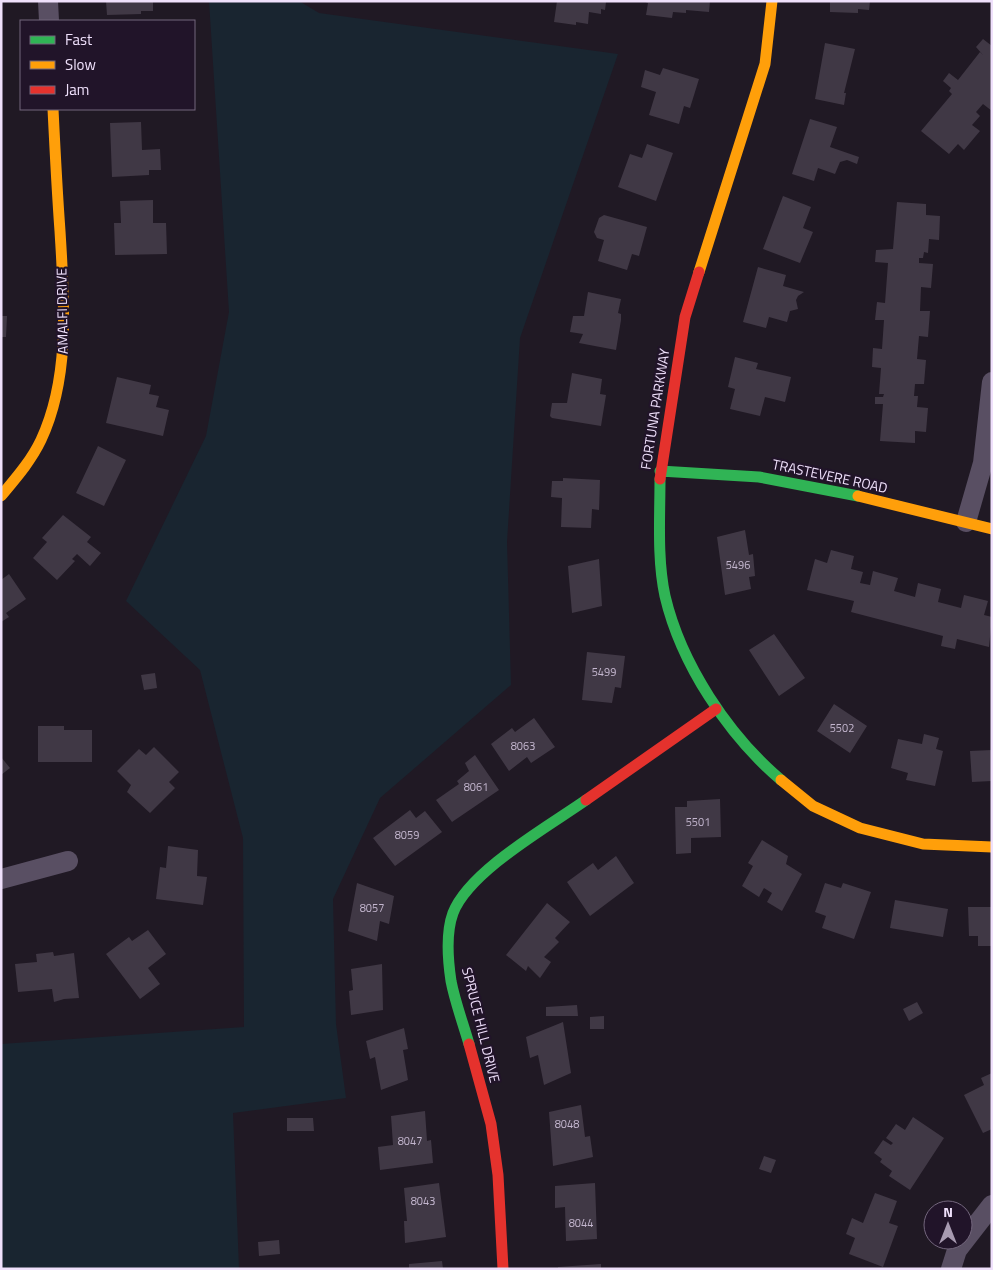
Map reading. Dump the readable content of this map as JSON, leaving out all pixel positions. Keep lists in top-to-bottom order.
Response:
{
  "streets": {
    "street": [
      "AMALFI DRIVE",
      "FORTUNA PARKWAY",
      "TRASTEVERE ROAD",
      "SPRUCE HILL DRIVE"
    ]
  },
  "crossings": [
    ["FORTUNA PARKWAY", "TRASTEVERE ROAD"],
    ["FORTUNA PARKWAY", "SPRUCE HILL DRIVE"]
  ],
  "house_numbers": [
    "5496",
    "5499",
    "5502",
    "8063",
    "8061",
    "5501",
    "8059",
    "8057",
    "8048",
    "8047",
    "8043",
    "8044"
  ],
  "legend": ["Fast", "Slow", "Jam"],
  "north": "top"
}
